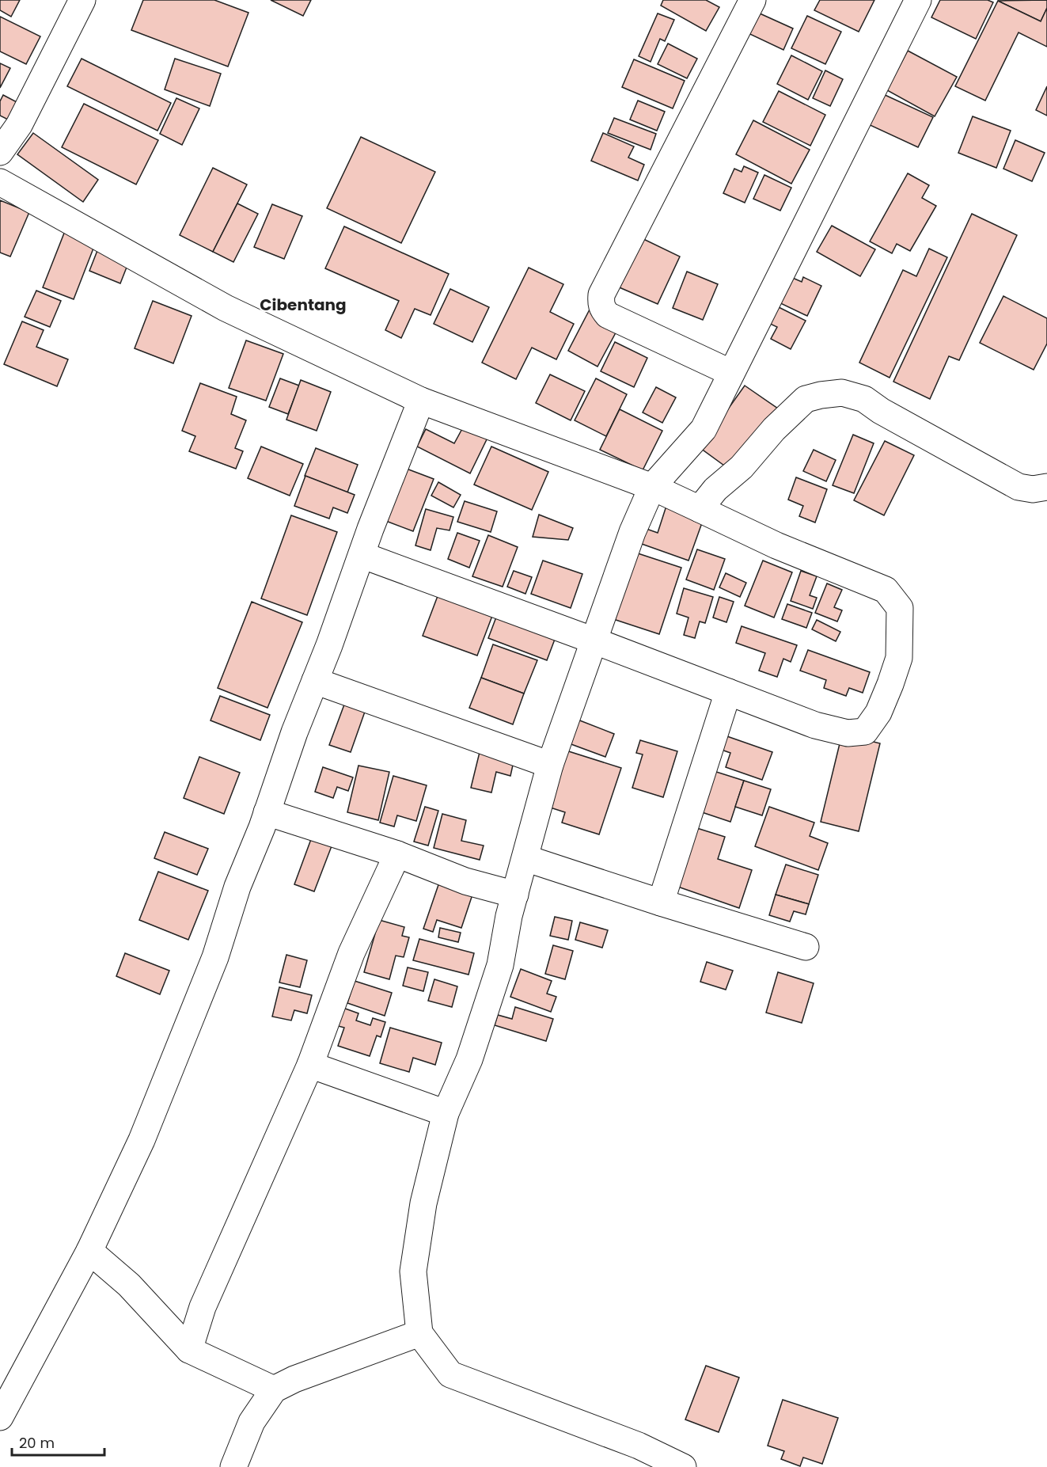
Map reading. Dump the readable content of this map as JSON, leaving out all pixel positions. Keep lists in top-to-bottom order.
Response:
{
  "districts": ["Cibentang"],
  "scale_bar": "20 m"
}
